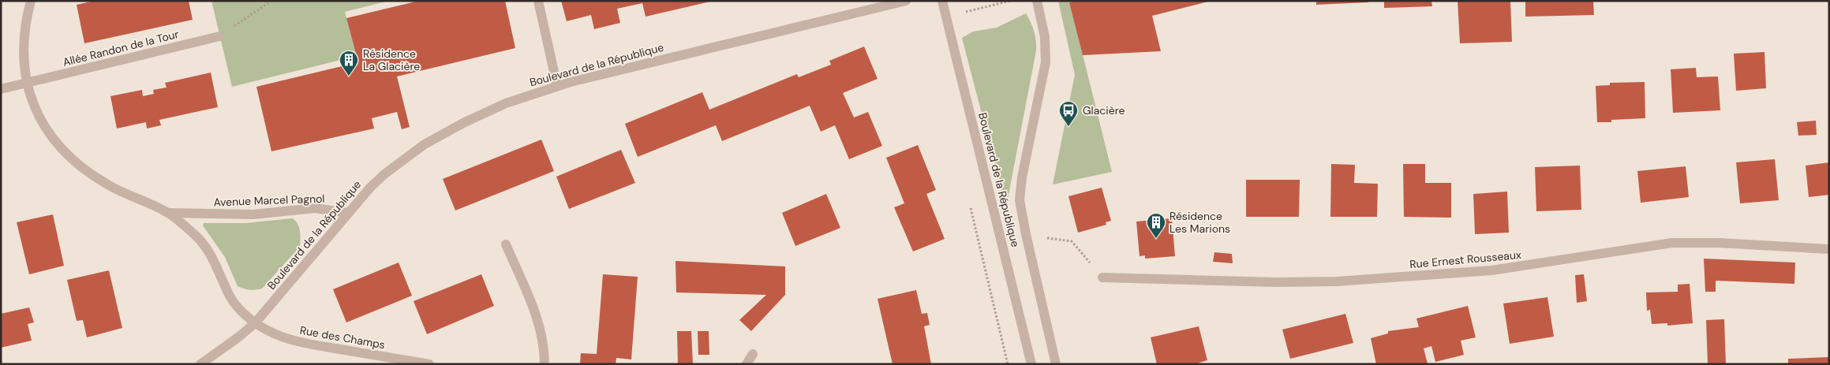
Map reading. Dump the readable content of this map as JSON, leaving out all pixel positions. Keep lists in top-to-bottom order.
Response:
{
  "streets": {
    "street": [
      "Allée Randon de la Tour",
      "Boulevard de la République",
      "Avenue Marcel Pagnol",
      "Rue Ernest Rousseaux",
      "Rue des Champs"
    ]
  },
  "crossings": [
    ["Allée Randon de la Tour", "Avenue Marcel Pagnol"],
    ["Boulevard de la République", "Avenue Marcel Pagnol"],
    ["Boulevard de la République", "Rue des Champs"],
    ["Avenue Marcel Pagnol", "Rue des Champs"]
  ],
  "places": {
    "building": ["Résidence La Glacière", "Résidence Les Marions"],
    "bus stop": ["Glacière"]
  }
}
